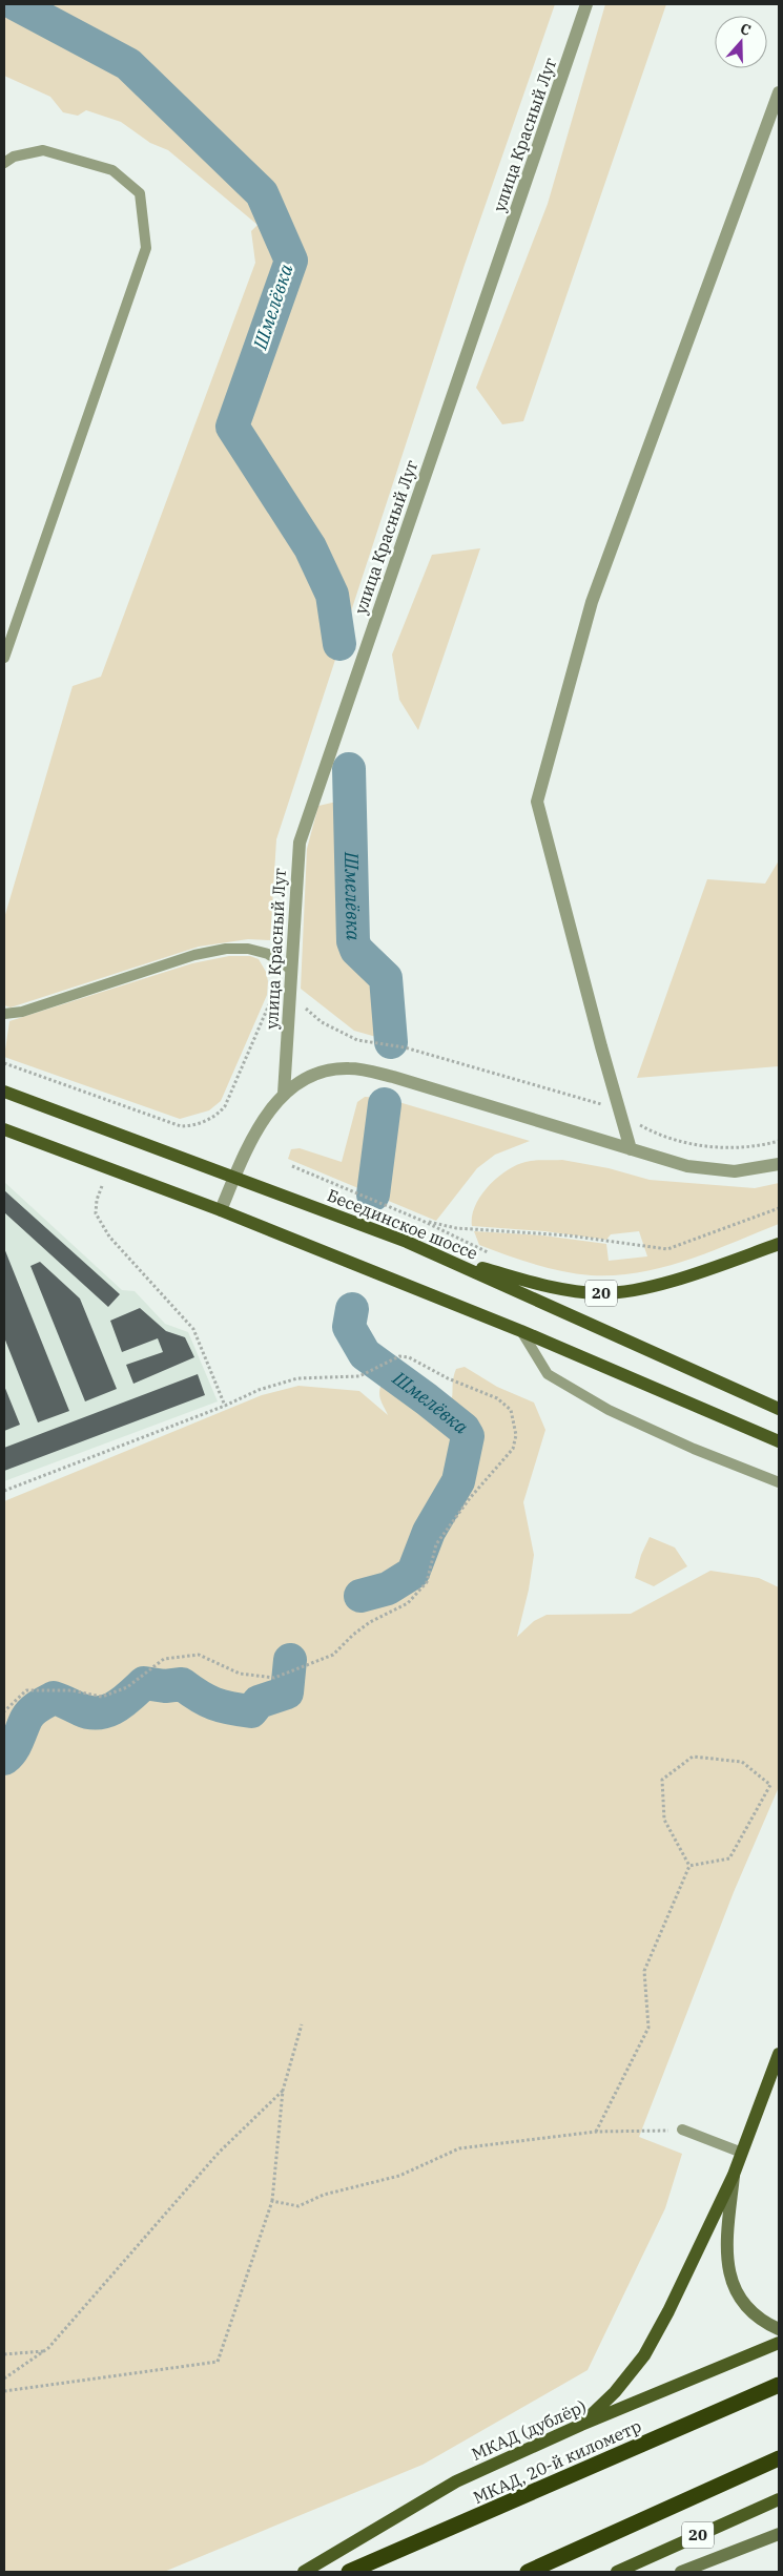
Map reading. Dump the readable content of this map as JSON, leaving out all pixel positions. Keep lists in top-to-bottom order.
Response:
{
  "streets": {
    "highway": ["МКАД, 20-й километр"],
    "main road": ["Бесединское шоссе", "20", "МКАД (дублёр)"],
    "street": ["улица Красный Луг"]
  },
  "crossings": [
    ["Бесединское шоссе", "20"]
  ],
  "water": ["Шмелёвка"],
  "north": "top"
}
